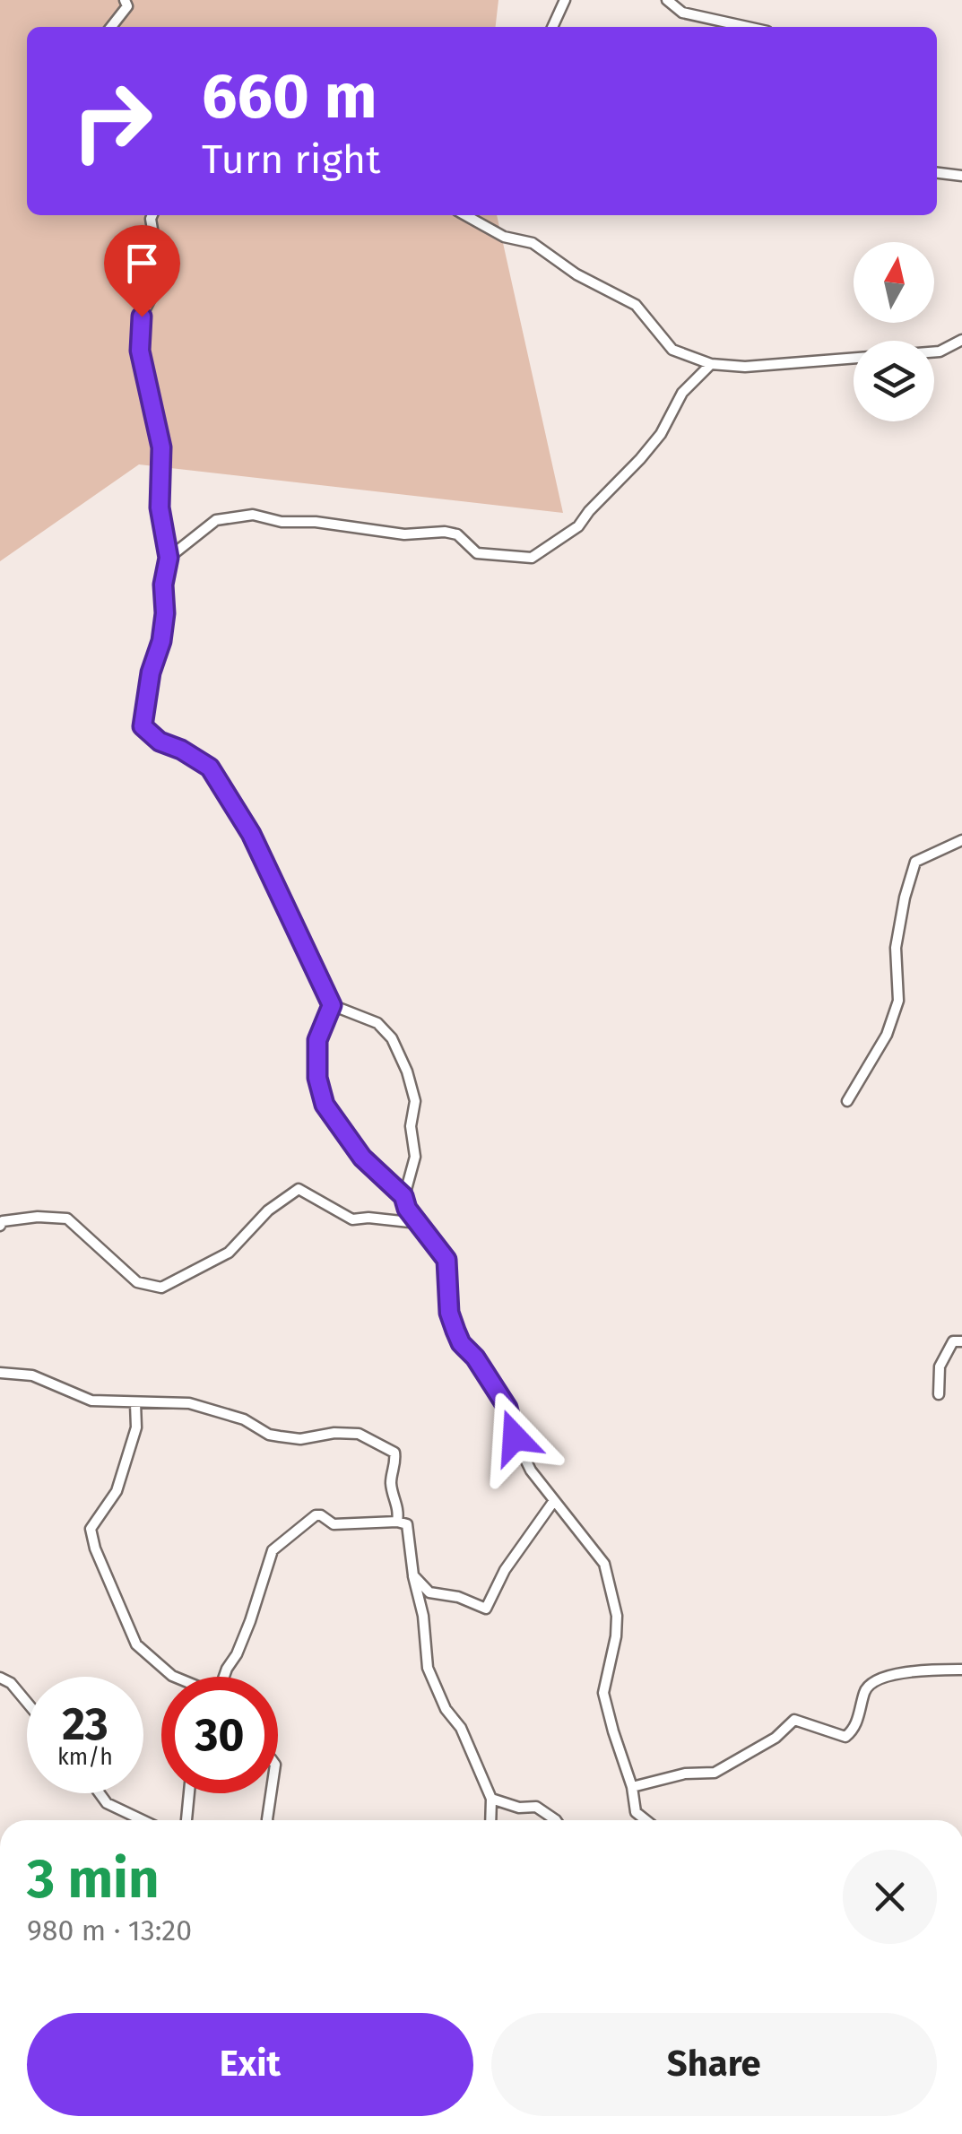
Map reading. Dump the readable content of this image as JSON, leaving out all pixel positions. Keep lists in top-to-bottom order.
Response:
{
  "north": "top",
  "page": {
    "turn": ["660 m", "Turn right"],
    "speed": "23 km/h",
    "limit": "30",
    "heading": ["3 min", "980 m · 13:20"],
    "buttons": ["Exit", "Share"]
  }
}
